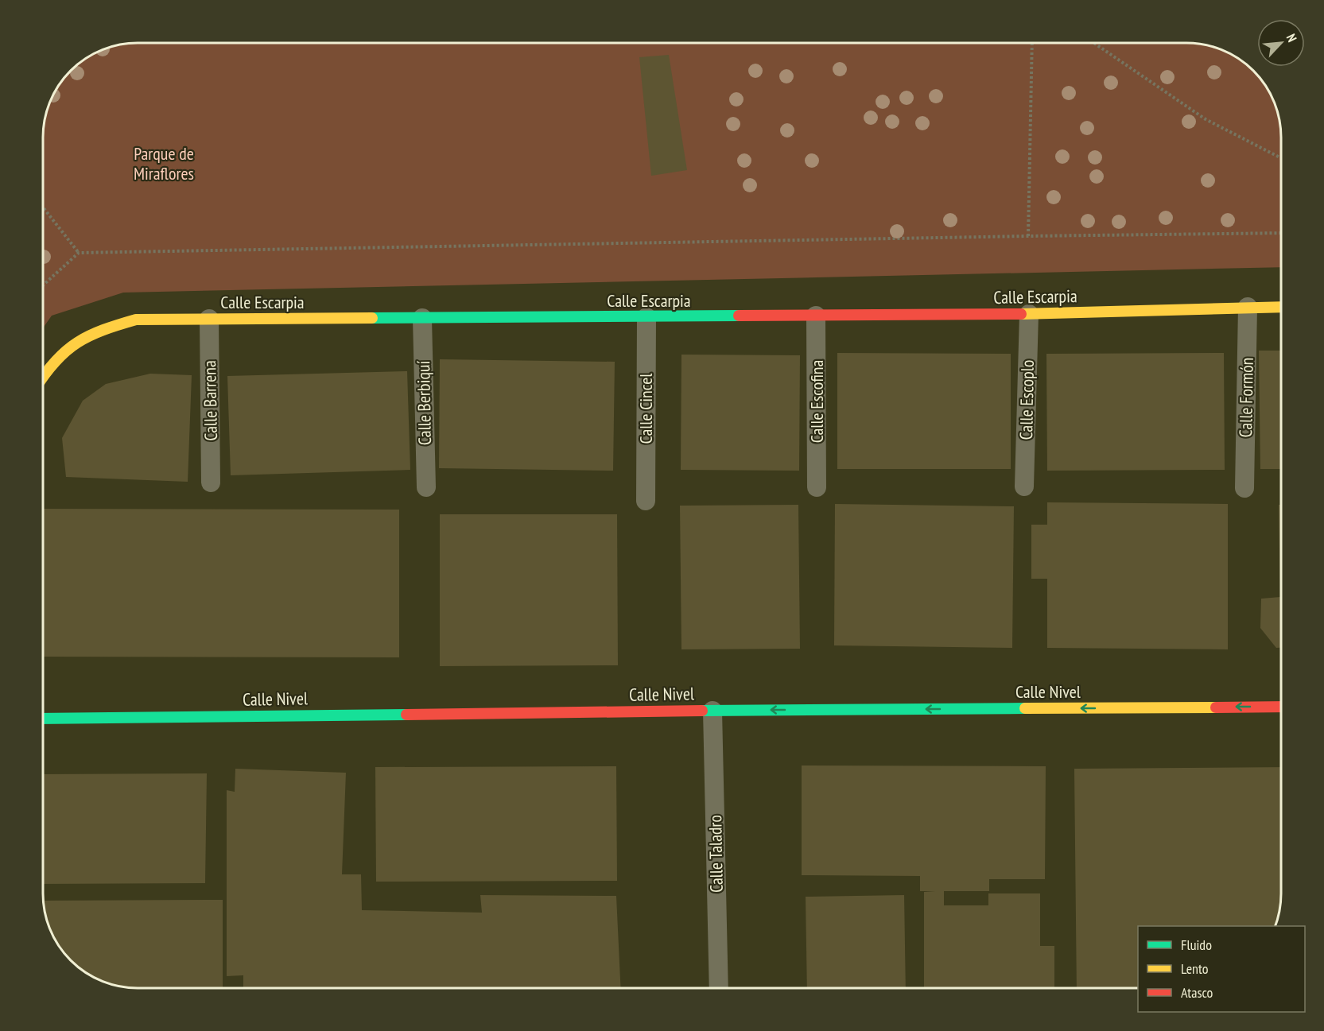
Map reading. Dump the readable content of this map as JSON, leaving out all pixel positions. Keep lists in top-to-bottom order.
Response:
{
  "streets": {
    "street": [
      "Calle Escarpia",
      "Calle Formón",
      "Calle Escoplo",
      "Calle Barrena",
      "Calle Escofina",
      "Calle Berbiquí",
      "Calle Cincel",
      "Calle Nivel",
      "Calle Taladro"
    ]
  },
  "crossings": [
    ["Calle Escarpia", "Calle Formón"],
    ["Calle Escarpia", "Calle Escoplo"],
    ["Calle Escarpia", "Calle Barrena"],
    ["Calle Escarpia", "Calle Escofina"],
    ["Calle Escarpia", "Calle Berbiquí"],
    ["Calle Escarpia", "Calle Cincel"],
    ["Calle Nivel", "Calle Taladro"]
  ],
  "one_way": ["Calle Nivel"],
  "parks": ["Parque de Miraflores"],
  "legend": ["Fluido", "Lento", "Atasco"],
  "north": "top right"
}
